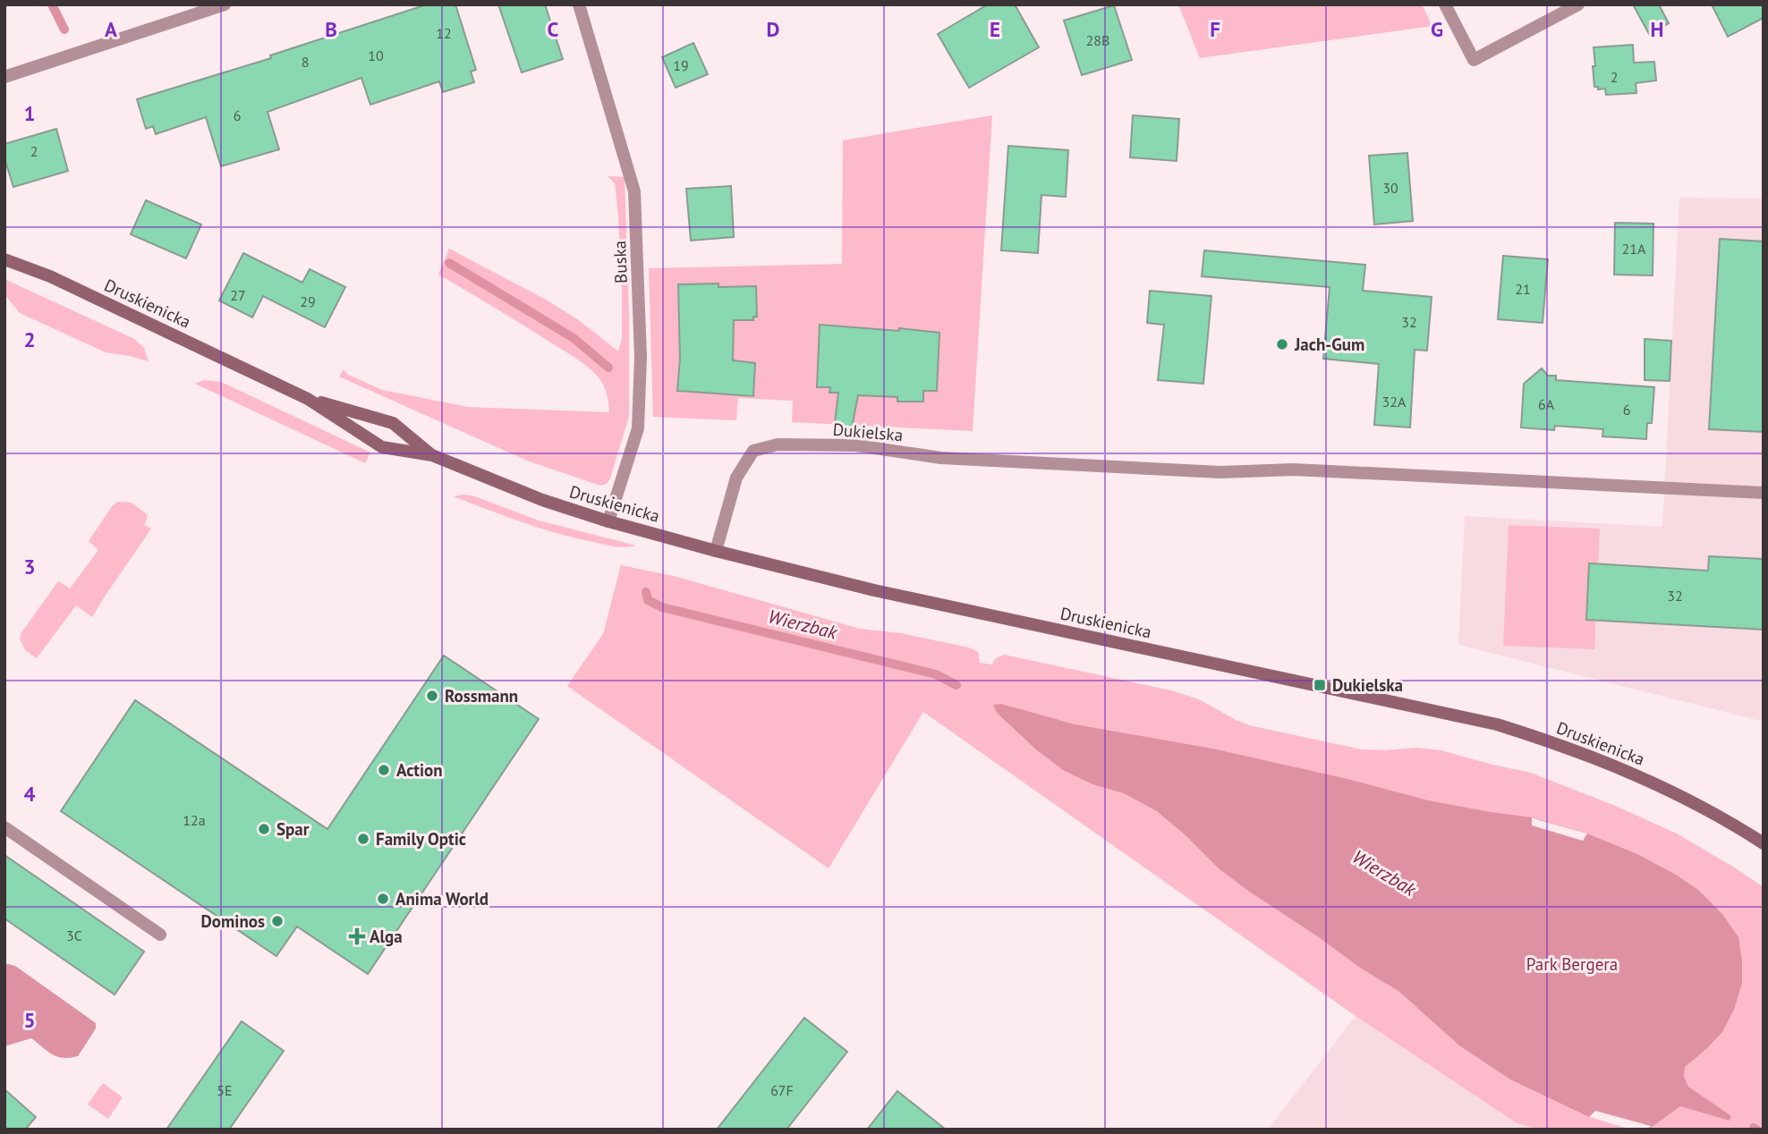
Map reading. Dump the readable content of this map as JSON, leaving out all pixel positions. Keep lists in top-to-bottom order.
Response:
{
  "streets": {
    "street": ["Buska", "Druskienicka", "Dukielska"]
  },
  "crossings": [
    ["Buska", "Druskienicka"],
    ["Druskienicka", "Dukielska"]
  ],
  "water": ["Wierzbak"],
  "parks": ["Park Bergera"],
  "places": {
    "other": [
      "Jach-Gum",
      "Rossmann",
      "Action",
      "Spar",
      "Family Optic",
      "Anima World",
      "Dominos"
    ],
    "transit": ["Dukielska"],
    "health": ["Alga"]
  },
  "house_numbers": [
    "12",
    "28B",
    "10",
    "8",
    "19",
    "2",
    "6",
    "2",
    "30",
    "21A",
    "21",
    "27",
    "29",
    "32",
    "32A",
    "6A",
    "6",
    "32",
    "12a",
    "3C",
    "5E",
    "67F"
  ],
  "grid": {
    "columns": [
      "A",
      "B",
      "C",
      "D",
      "E",
      "F",
      "G",
      "H"
    ],
    "rows": [
      "1",
      "2",
      "3",
      "4",
      "5"
    ]
  }
}
